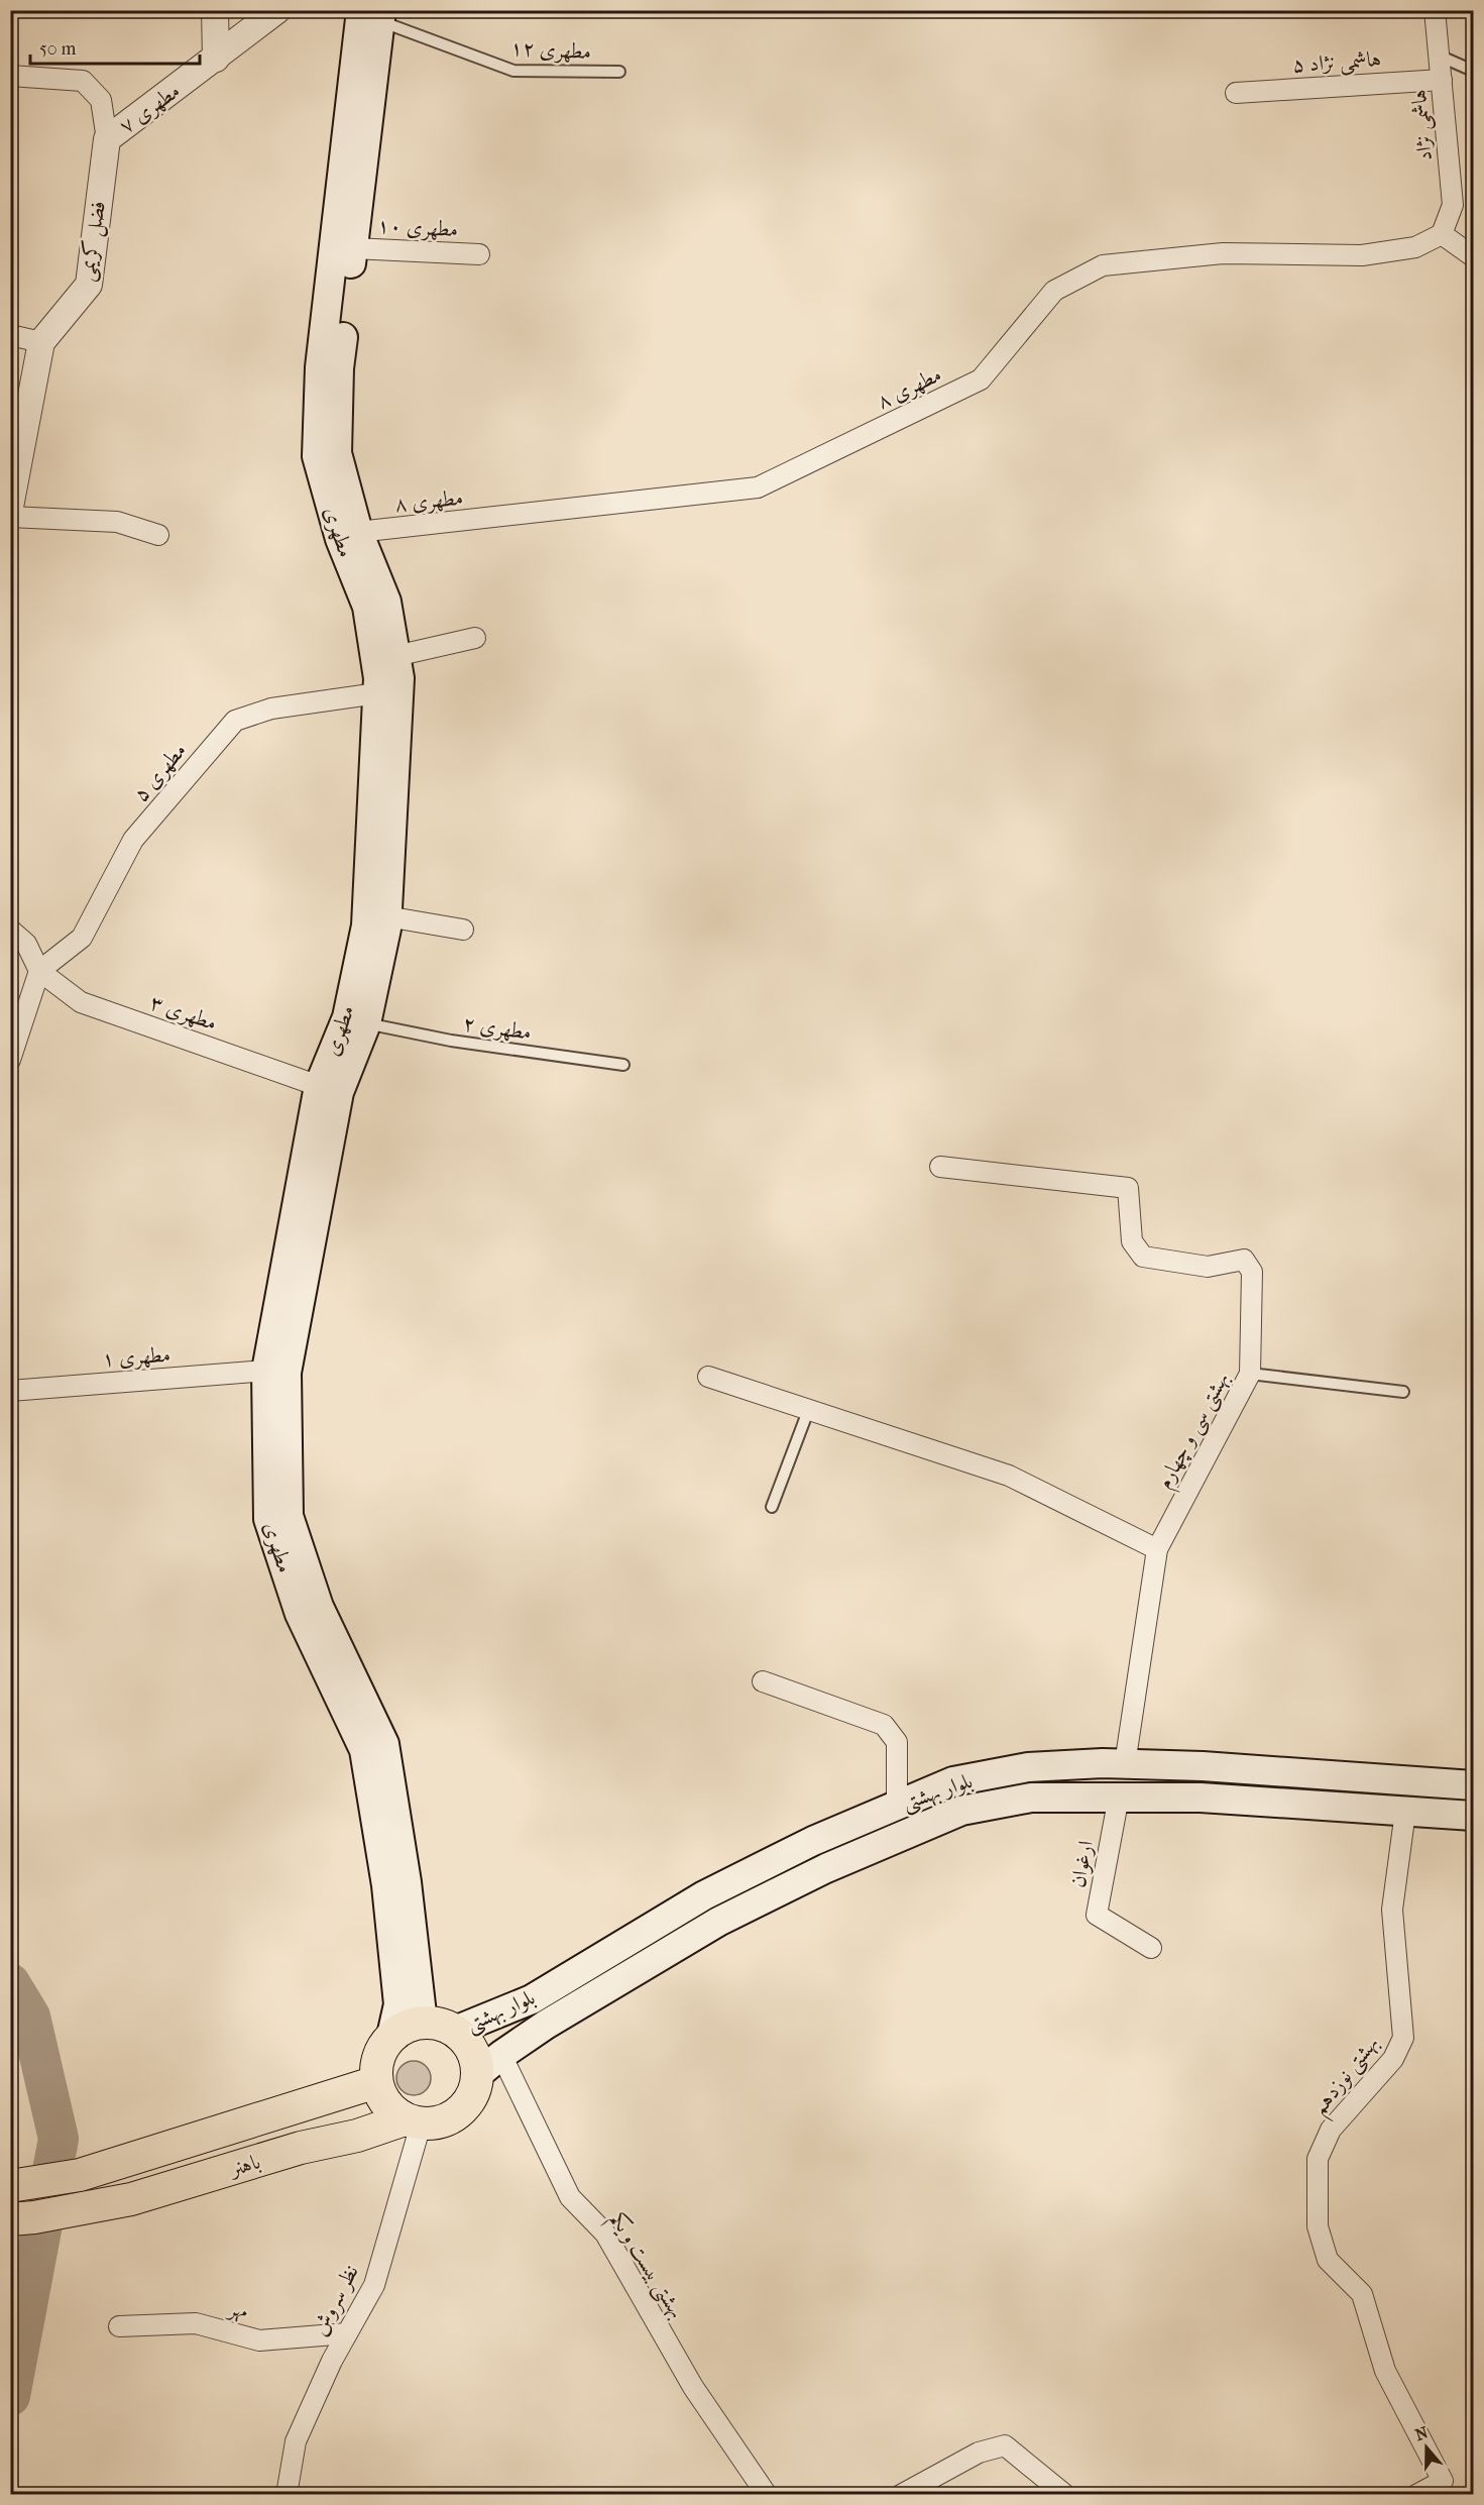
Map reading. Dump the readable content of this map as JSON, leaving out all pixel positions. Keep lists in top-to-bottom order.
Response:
{
  "streets": {
    "main road": ["مطهری", "بلوار بهشتی", "باهنر"],
    "street": [
      "هاشمی نژاد ۵",
      "مطهری ۷",
      "هاشمی نژاد",
      "مطهری ۱۰",
      "فضل کریمی",
      "مطهری ۸",
      "مطهری ۵",
      "مطهری ۳",
      "مطهری ۱",
      "بهشتی سی و چهارم",
      "ارغوان",
      "بهشتی نوزدهم",
      "بهشتی بیست و یکم",
      "نظر سروش",
      "مهر"
    ],
    "lane": ["مطهری ۱۲", "مطهری ۲"]
  },
  "crossings": [
    ["مطهری ۱۲", "مطهری"],
    ["هاشمی نژاد ۵", "هاشمی نژاد"],
    ["مطهری ۷", "فضل کریمی"],
    ["هاشمی نژاد", "مطهری ۸"],
    ["مطهری ۱۰", "مطهری"],
    ["مطهری ۸", "مطهری"],
    ["مطهری", "مطهری ۵"],
    ["مطهری", "مطهری ۳"],
    ["مطهری", "مطهری ۲"],
    ["مطهری", "مطهری ۱"],
    ["مطهری", "بلوار بهشتی"],
    ["مطهری", "باهنر"],
    ["مطهری", "بهشتی بیست و یکم"],
    ["مطهری", "نظر سروش"],
    ["مطهری ۵", "مطهری ۳"],
    ["بهشتی سی و چهارم", "بلوار بهشتی"],
    ["بلوار بهشتی", "ارغوان"],
    ["بلوار بهشتی", "بهشتی نوزدهم"],
    ["بلوار بهشتی", "باهنر"],
    ["بلوار بهشتی", "بهشتی بیست و یکم"],
    ["بلوار بهشتی", "نظر سروش"],
    ["باهنر", "بهشتی بیست و یکم"],
    ["باهنر", "نظر سروش"],
    ["بهشتی بیست و یکم", "نظر سروش"],
    ["نظر سروش", "مهر"]
  ],
  "scale_bar": "50 m",
  "north": "top"
}
